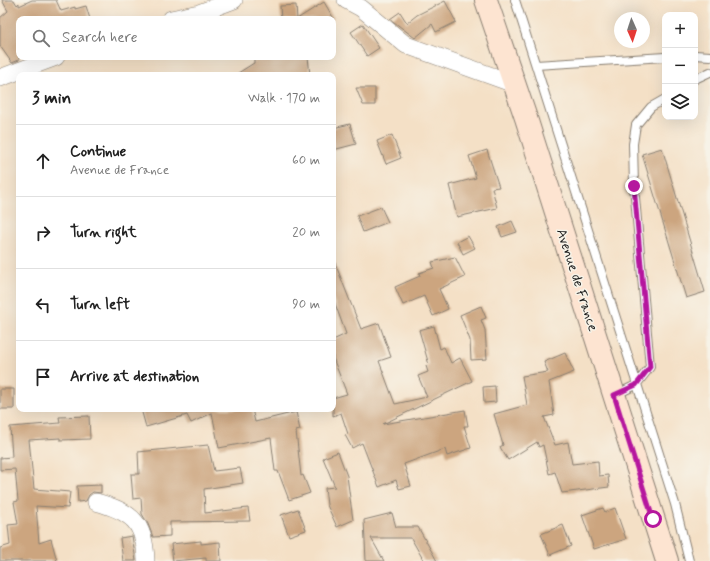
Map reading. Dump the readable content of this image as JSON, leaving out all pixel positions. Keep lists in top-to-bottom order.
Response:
{
  "streets": {
    "main road": ["Avenue de France"]
  },
  "north": "bottom",
  "page": {
    "map_buttons": ["+", "−"],
    "search": "Search here",
    "heading": ["3 min", "Walk · 170 m"],
    "list": [
      ["Continue", "Avenue de France", "60 m"],
      ["Turn right", "20 m"],
      ["Turn left", "90 m"],
      "Arrive at destination"
    ]
  }
}
